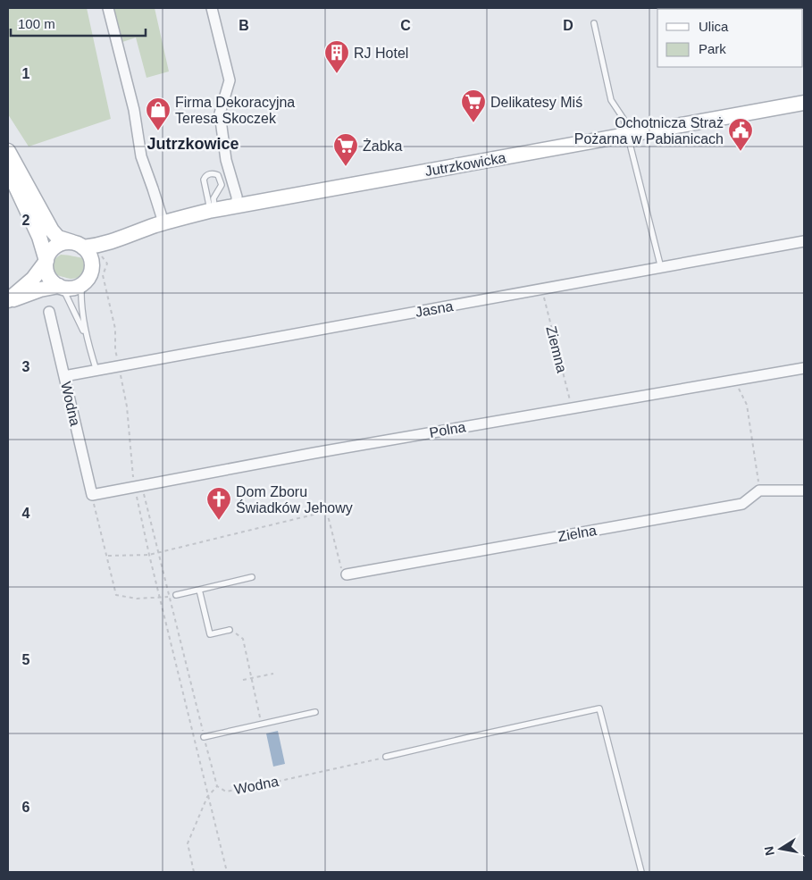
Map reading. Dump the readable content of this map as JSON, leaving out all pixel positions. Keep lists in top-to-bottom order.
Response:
{
  "streets": {
    "main road": ["Jutrzkowicka"],
    "street": [
      "Jasna",
      "Wodna",
      "Polna",
      "Zielna"
    ],
    "path": ["Ziemna"]
  },
  "crossings": [
    ["Jasna", "Ziemna"],
    ["Jasna", "Wodna"],
    ["Ziemna", "Polna"],
    ["Wodna", "Polna"]
  ],
  "districts": ["Jutrzkowice"],
  "places": {
    "building": ["RJ Hotel"],
    "supermarket": ["Delikatesy Miś", "Żabka"],
    "shop": ["Firma Dekoracyjna Teresa Skoczek"],
    "public building": ["Ochotnicza Straż Pożarna w Pabianicach"],
    "church": ["Dom Zboru Świadków Jehowy"]
  },
  "legend": ["Ulica", "Park"],
  "scale_bar": "100 m",
  "north": "left",
  "grid": {
    "columns": ["B", "C", "D"],
    "rows": [
      "1",
      "2",
      "3",
      "4",
      "5",
      "6"
    ]
  }
}
